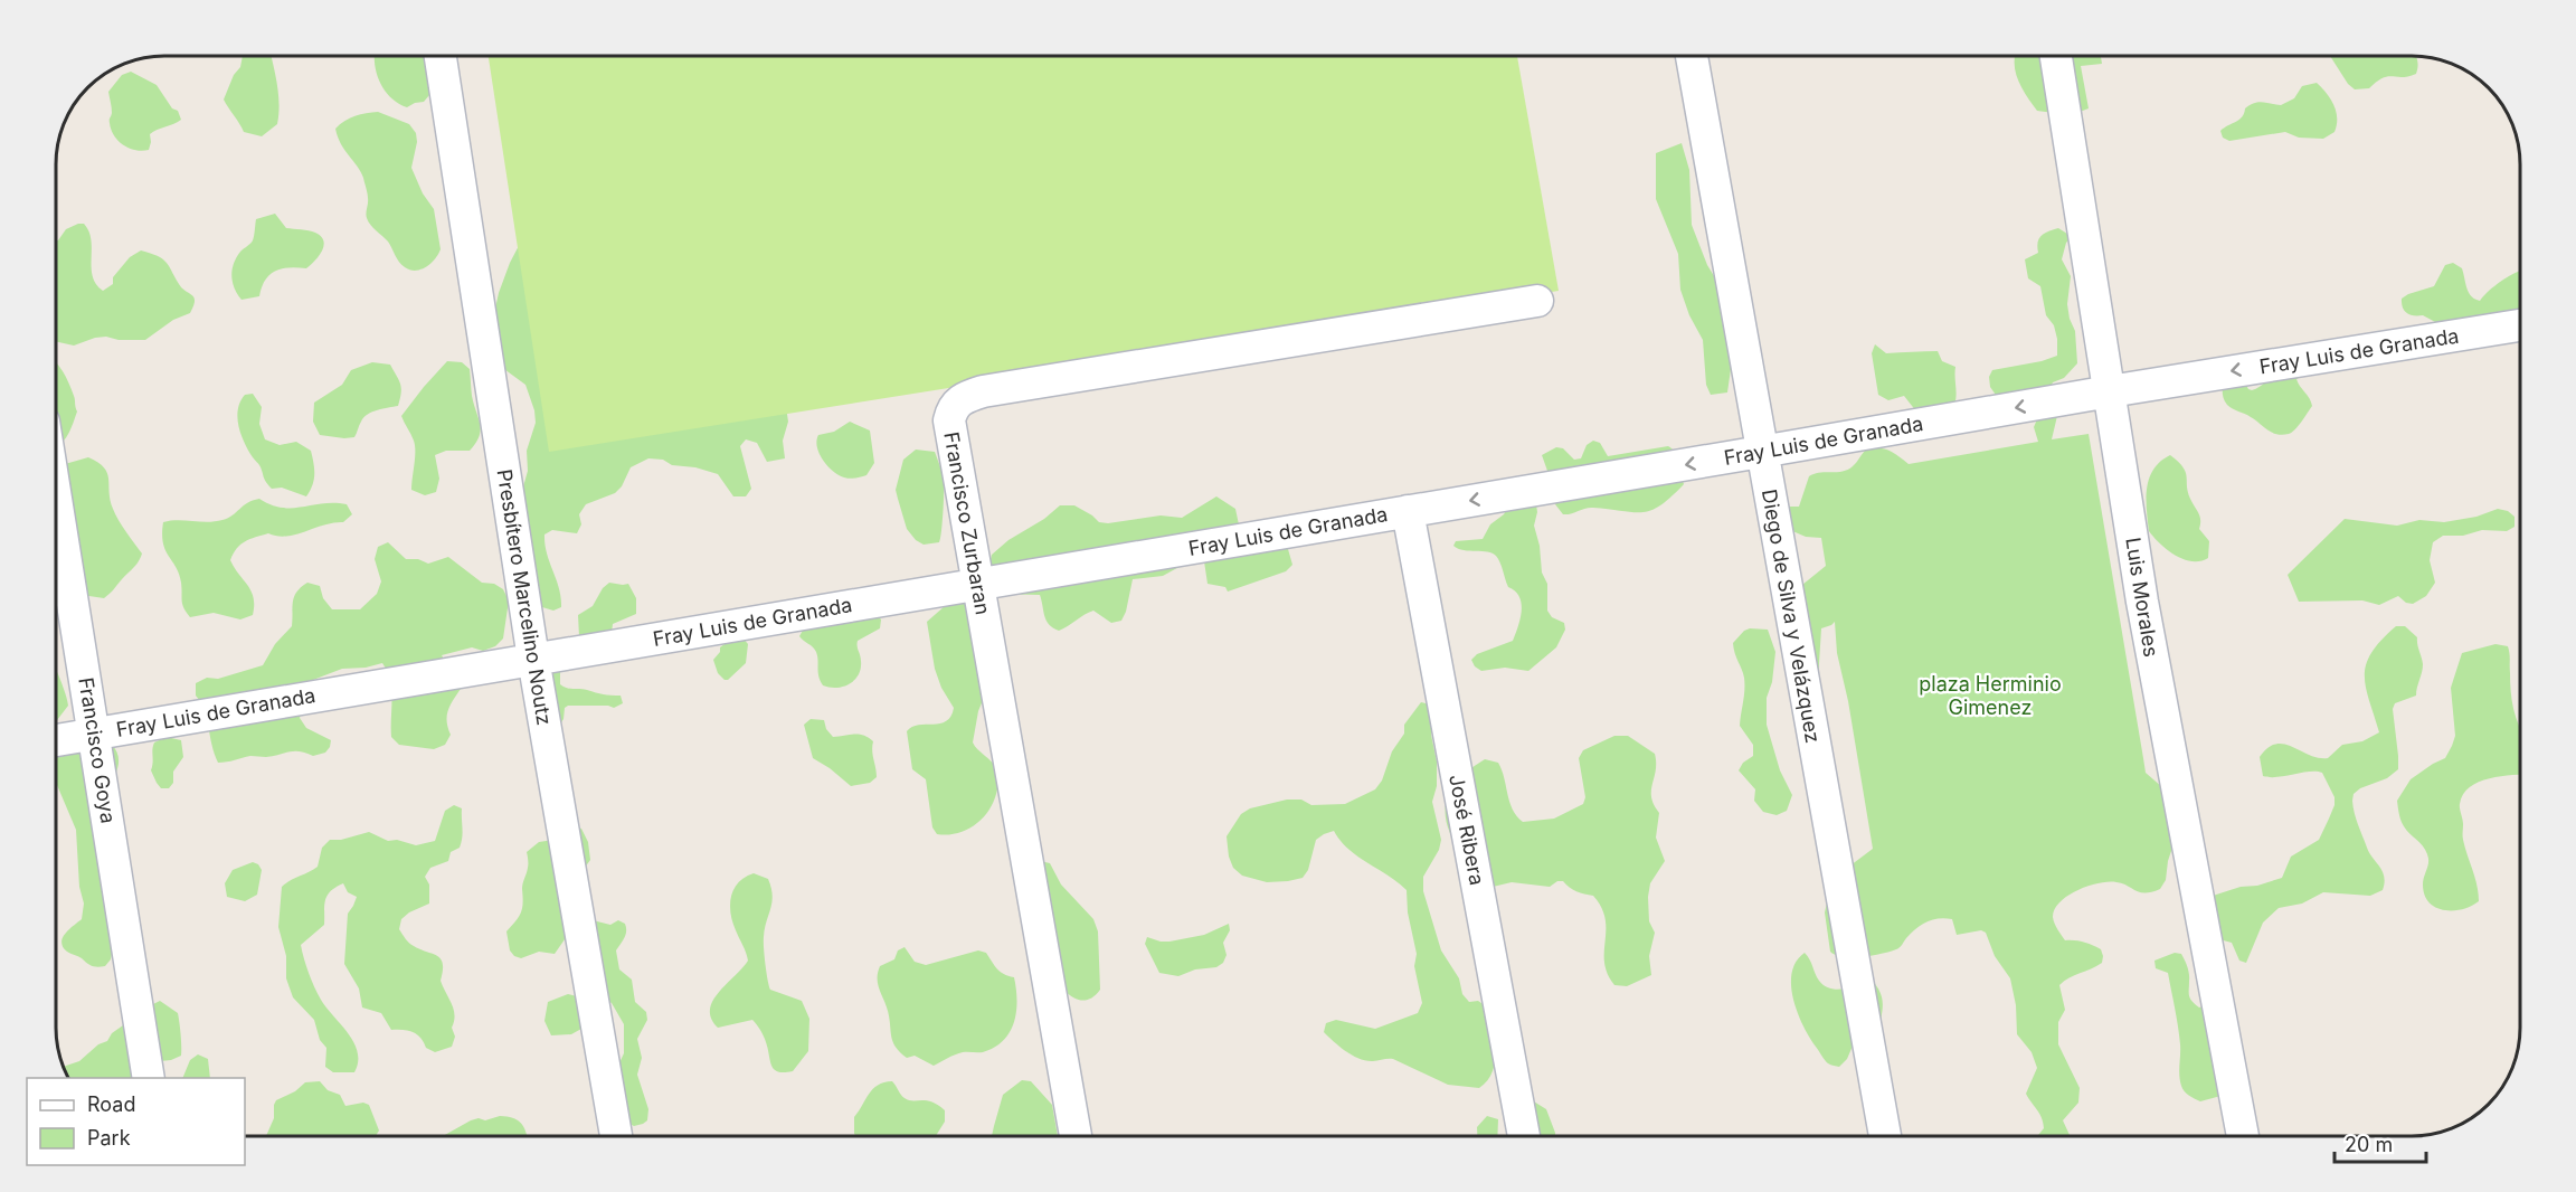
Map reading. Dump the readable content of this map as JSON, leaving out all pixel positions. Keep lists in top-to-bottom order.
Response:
{
  "streets": {
    "street": [
      "Fray Luis de Granada",
      "Francisco Zurbaran",
      "Presbítero Marcelino Noutz",
      "Luis Morales",
      "Diego de Silva y Velázquez",
      "Francisco Goya",
      "José Ribera"
    ]
  },
  "crossings": [
    ["Fray Luis de Granada", "Francisco Zurbaran"],
    ["Fray Luis de Granada", "Presbítero Marcelino Noutz"],
    ["Fray Luis de Granada", "Luis Morales"],
    ["Fray Luis de Granada", "Diego de Silva y Velázquez"],
    ["Fray Luis de Granada", "Francisco Goya"],
    ["Fray Luis de Granada", "José Ribera"]
  ],
  "one_way": ["Fray Luis de Granada"],
  "parks": ["plaza Herminio Gimenez"],
  "legend": ["Road", "Park"],
  "scale_bar": "20 m"
}
